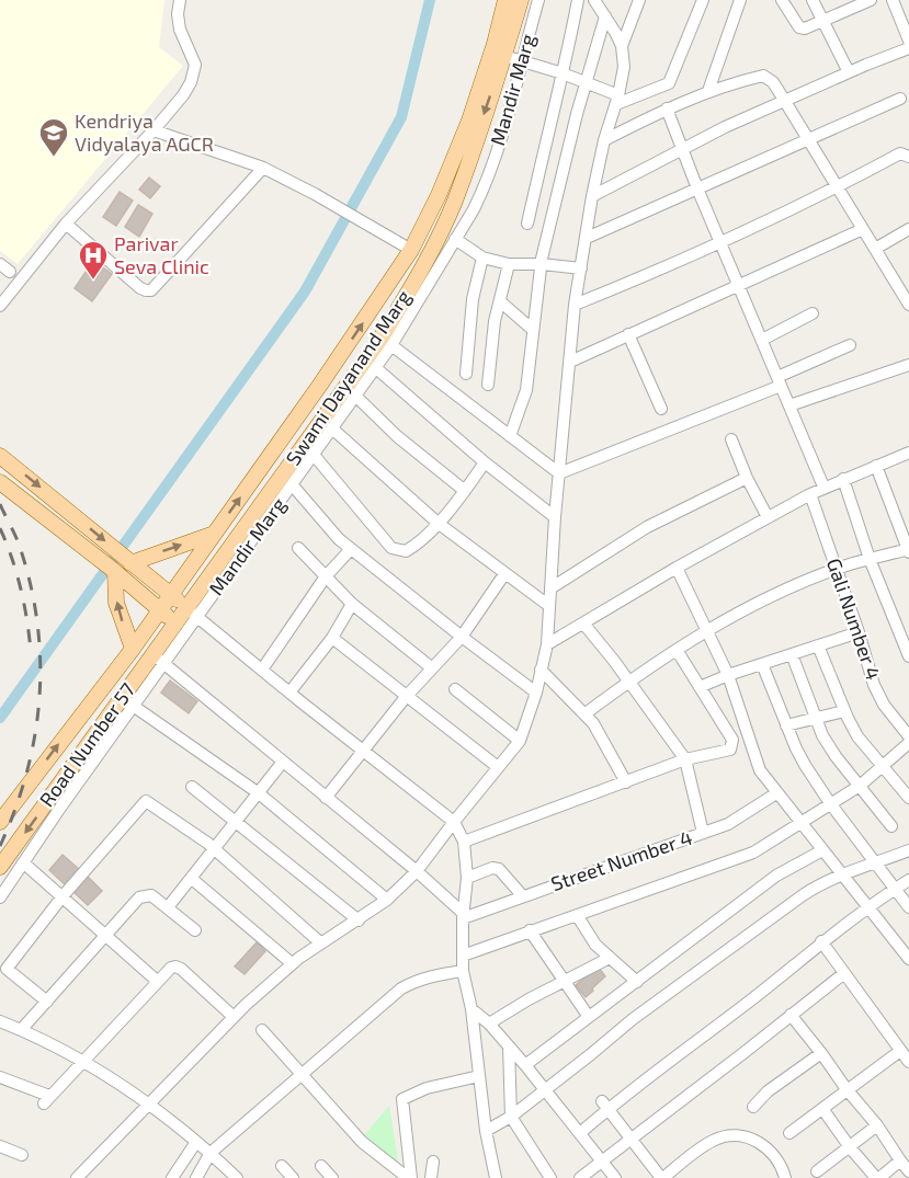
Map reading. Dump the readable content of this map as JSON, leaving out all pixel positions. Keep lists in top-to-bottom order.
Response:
{
  "streets": {
    "main road": ["Swami Dayanand Marg", "Road Number 57"],
    "street": ["Mandir Marg", "Gali Number 4", "Street Number 4"]
  },
  "crossings": [
    ["Mandir Marg", "Swami Dayanand Marg"],
    ["Mandir Marg", "Road Number 57"],
    ["Swami Dayanand Marg", "Road Number 57"]
  ],
  "places": {
    "school or university": ["Kendriya Vidyalaya AGCR"],
    "hospital": ["Parivar Seva Clinic"]
  }
}
